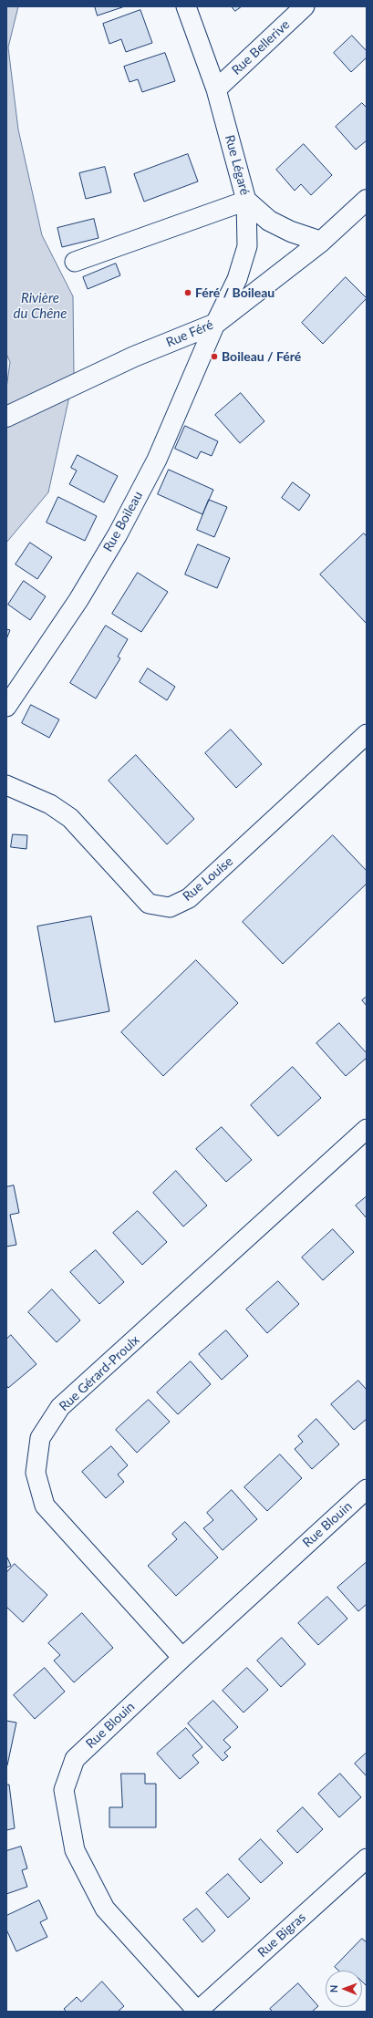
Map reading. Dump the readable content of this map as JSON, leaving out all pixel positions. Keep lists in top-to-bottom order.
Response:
{
  "streets": {
    "street": [
      "Rue Bellerive",
      "Rue Légaré",
      "Rue Féré",
      "Rue Boileau",
      "Rue Louise",
      "Rue Gérard-Proulx",
      "Rue Blouin",
      "Rue Bigras"
    ]
  },
  "crossings": [
    ["Rue Bellerive", "Rue Légaré"],
    ["Rue Légaré", "Rue Féré"],
    ["Rue Légaré", "Rue Boileau"],
    ["Rue Féré", "Rue Boileau"],
    ["Rue Gérard-Proulx", "Rue Blouin"],
    ["Rue Blouin", "Rue Bigras"]
  ],
  "water": ["Rivière du Chêne"],
  "places": ["Féré / Boileau", "Boileau / Féré"],
  "north": "left"
}
